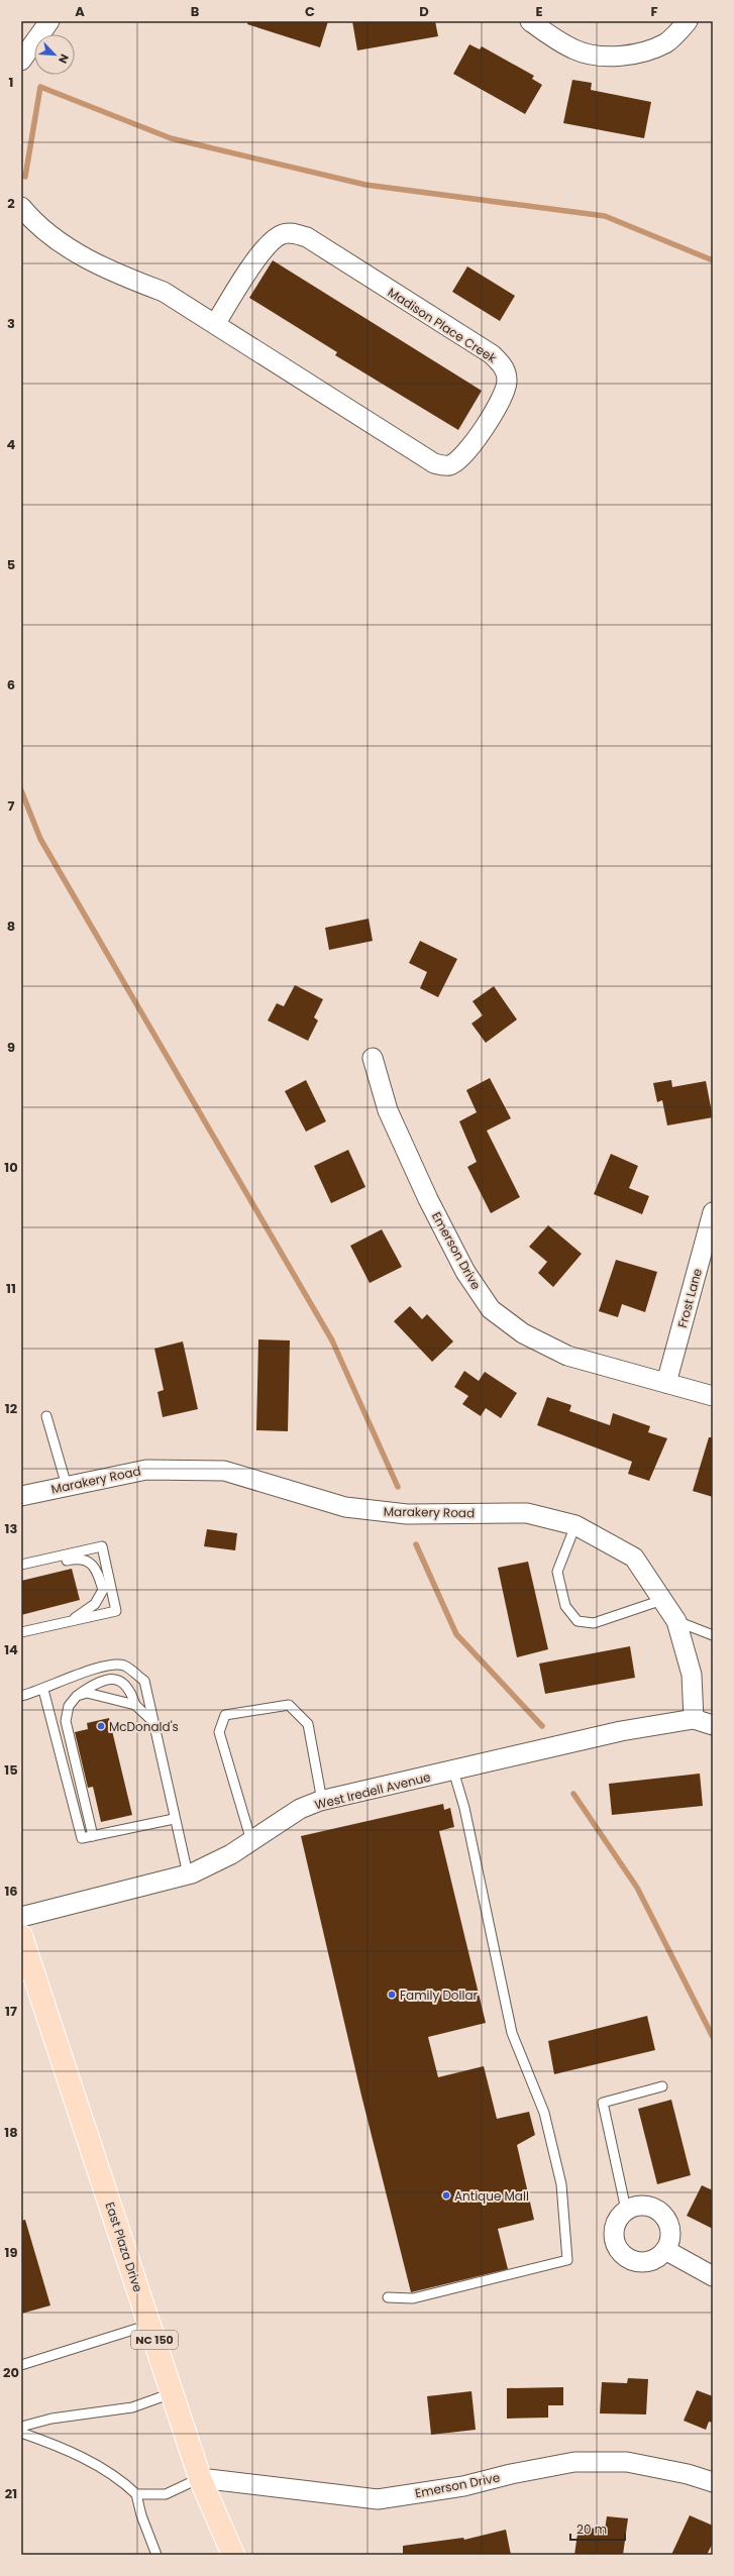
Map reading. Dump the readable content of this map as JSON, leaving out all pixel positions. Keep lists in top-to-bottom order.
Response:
{
  "streets": {
    "main road": ["East Plaza Drive", "NC 150"],
    "street": [
      "Madison Place Creek",
      "Emerson Drive",
      "Frost Lane",
      "Marakery Road",
      "West Iredell Avenue"
    ]
  },
  "crossings": [
    ["Emerson Drive", "Frost Lane"],
    ["Emerson Drive", "East Plaza Drive"],
    ["Marakery Road", "West Iredell Avenue"]
  ],
  "places": ["McDonald's", "Family Dollar", "Antique Mall"],
  "scale_bar": "20 m",
  "north": "bottom right",
  "grid": {
    "columns": [
      "A",
      "B",
      "C",
      "D",
      "E",
      "F"
    ],
    "rows": [
      "1",
      "2",
      "3",
      "4",
      "5",
      "6",
      "7",
      "8",
      "9",
      "10",
      "11",
      "12",
      "13",
      "14",
      "15",
      "16",
      "17",
      "18",
      "19",
      "20",
      "21"
    ]
  }
}
